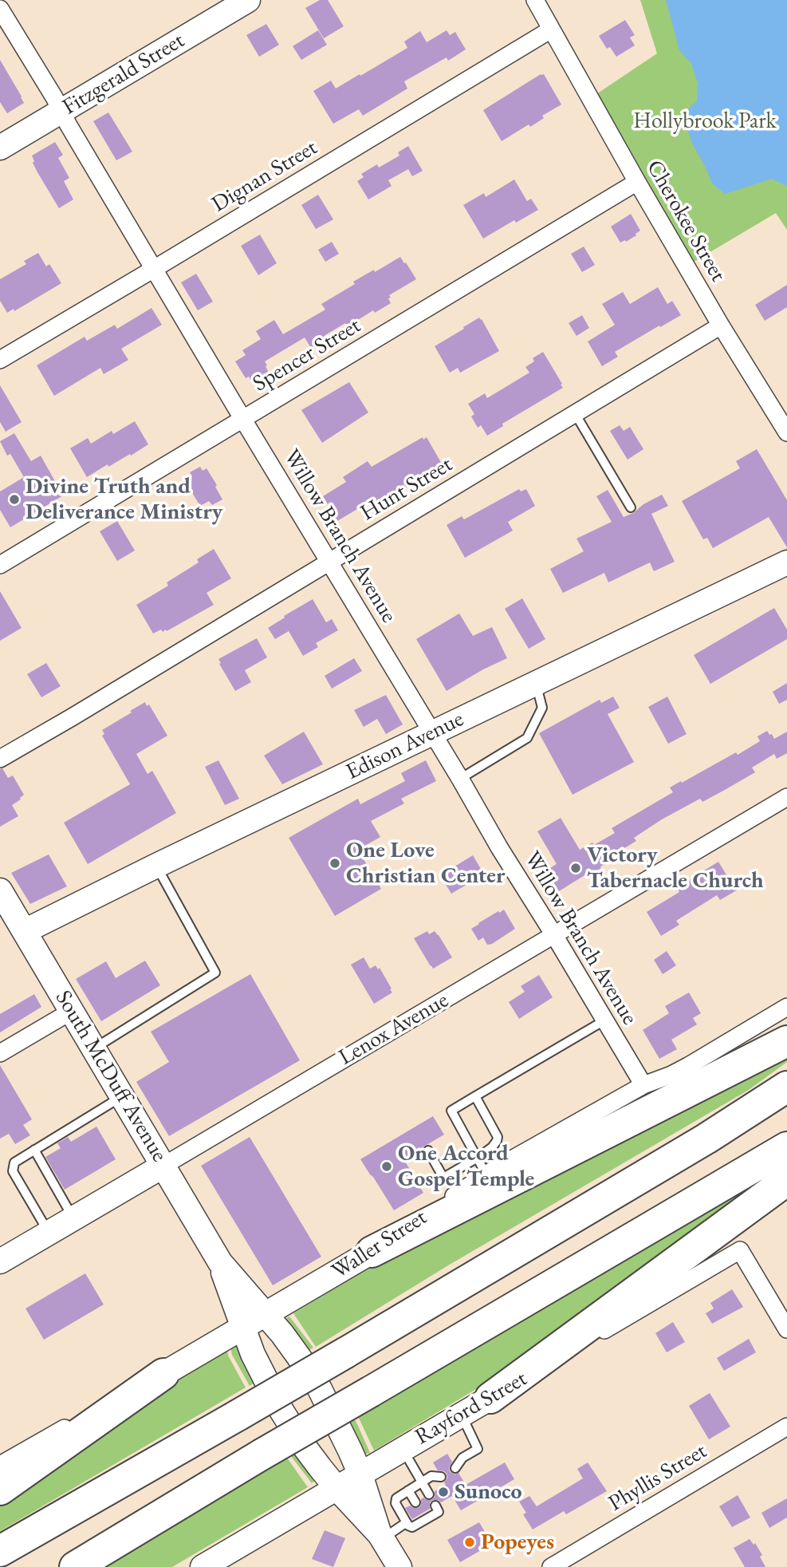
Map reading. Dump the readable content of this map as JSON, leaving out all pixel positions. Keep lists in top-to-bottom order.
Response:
{
  "streets": {
    "main road": [
      "Fitzgerald Street",
      "Edison Avenue",
      "Lenox Avenue",
      "South McDuff Avenue",
      "Waller Street",
      "Rayford Street"
    ],
    "street": [
      "Dignan Street",
      "Cherokee Street",
      "Spencer Street",
      "Hunt Street",
      "Willow Branch Avenue",
      "Phyllis Street"
    ]
  },
  "crossings": [
    ["Fitzgerald Street", "Willow Branch Avenue"],
    ["Dignan Street", "Cherokee Street"],
    ["Dignan Street", "Willow Branch Avenue"],
    ["Cherokee Street", "Spencer Street"],
    ["Cherokee Street", "Hunt Street"],
    ["Spencer Street", "Willow Branch Avenue"],
    ["Hunt Street", "Willow Branch Avenue"],
    ["Willow Branch Avenue", "Edison Avenue"],
    ["Willow Branch Avenue", "Lenox Avenue"],
    ["Willow Branch Avenue", "Waller Street"],
    ["Edison Avenue", "South McDuff Avenue"],
    ["Lenox Avenue", "South McDuff Avenue"],
    ["South McDuff Avenue", "Waller Street"],
    ["South McDuff Avenue", "Rayford Street"]
  ],
  "parks": ["Hollybrook Park"],
  "places": [
    "Divine Truth and Deliverance Ministry",
    "One Love Christian Center",
    "Victory Tabernacle Church",
    "One Accord Gospel Temple",
    "Sunoco",
    "Popeyes"
  ]
}
